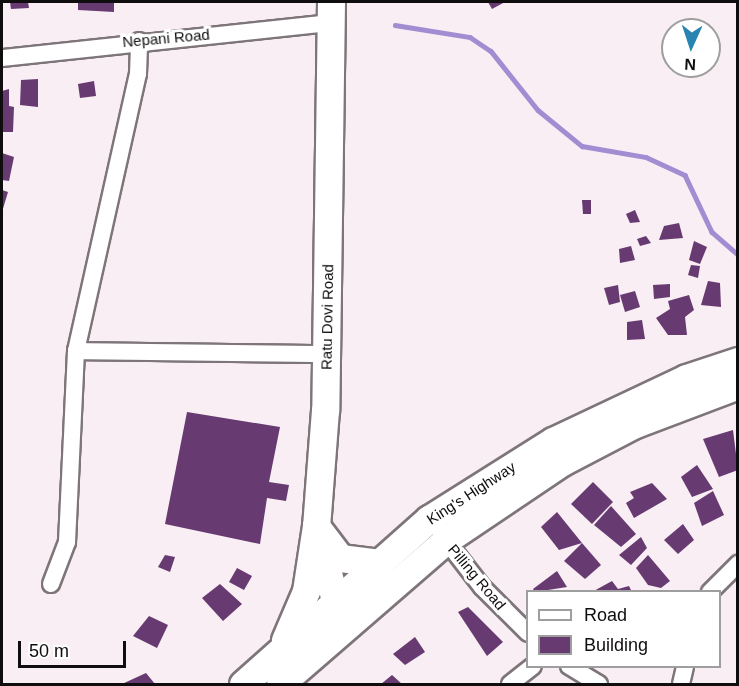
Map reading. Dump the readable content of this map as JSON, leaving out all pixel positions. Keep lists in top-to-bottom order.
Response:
{
  "streets": {
    "main road": ["Ratu Dovi Road", "King's Highway"],
    "street": ["Nepani Road", "Pilling Road"]
  },
  "crossings": [
    ["Nepani Road", "Ratu Dovi Road"],
    ["Ratu Dovi Road", "King's Highway"],
    ["King's Highway", "Pilling Road"]
  ],
  "legend": ["Road", "Building"],
  "scale_bar": "50 m",
  "north": "bottom"
}
